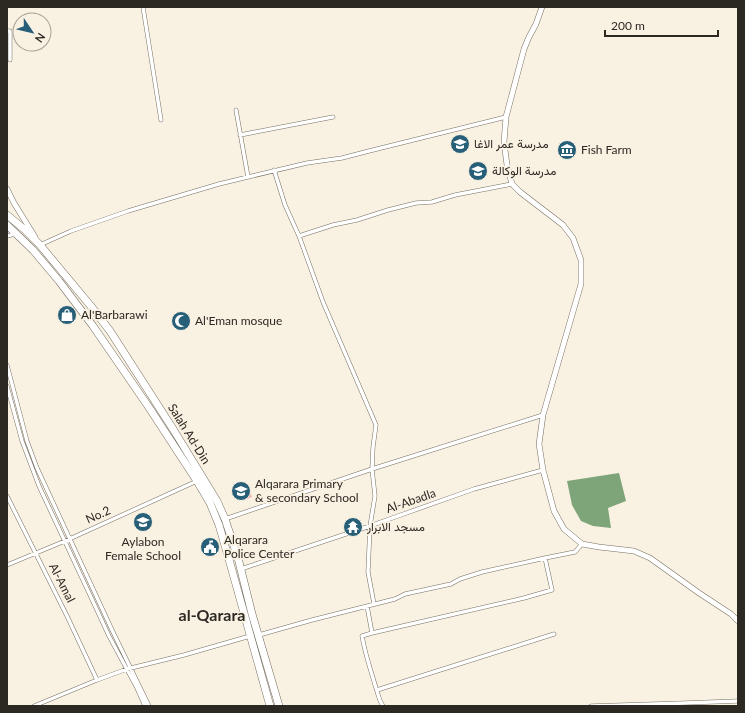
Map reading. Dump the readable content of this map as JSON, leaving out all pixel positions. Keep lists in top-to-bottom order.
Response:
{
  "streets": {
    "highway": ["Salah Ad-Din"],
    "street": ["Al-Abadla", "No.2", "Al-Amal"]
  },
  "crossings": [
    ["Salah Ad-Din", "Al-Abadla"],
    ["Salah Ad-Din", "No.2"],
    ["No.2", "Al-Amal"]
  ],
  "districts": ["al-Qarara"],
  "places": {
    "school or university": [
      "مدرسة عمر الاغا",
      "مدرسة الوكالة",
      "Alqarara Primary & secondary School",
      "Aylabon Female School"
    ],
    "museum": ["Fish Farm"],
    "shop": ["Al'Barbarawi"],
    "mosque": ["Al'Eman mosque"],
    "temple": ["مسجد الابرار"],
    "public building": ["Alqarara Police Center"]
  },
  "scale_bar": "200 m",
  "north": "bottom right"
}
